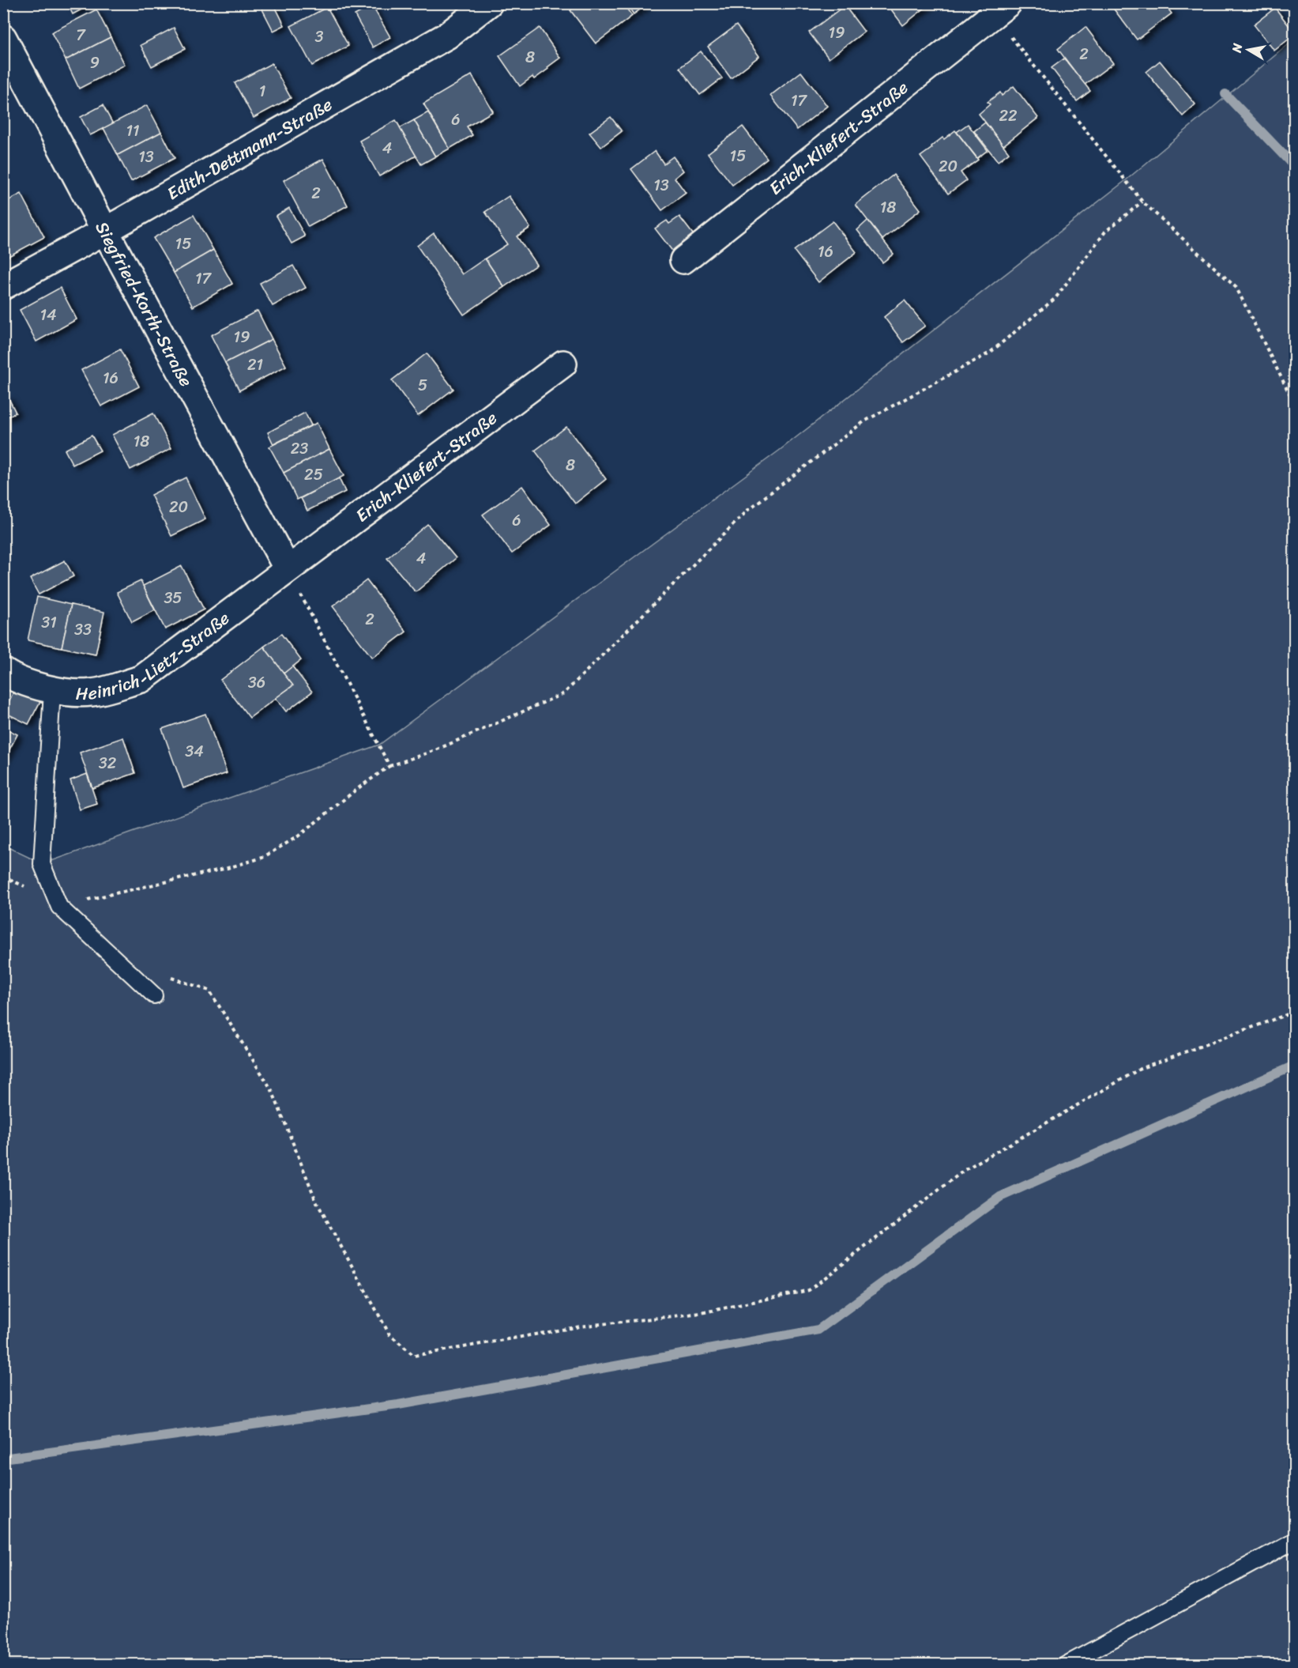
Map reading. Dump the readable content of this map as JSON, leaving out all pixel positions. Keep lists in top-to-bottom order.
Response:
{
  "streets": {
    "street": [
      "Erich-Kliefert-Straße",
      "Edith-Dettmann-Straße",
      "Siegfried-Korth-Straße",
      "Heinrich-Lietz-Straße"
    ]
  },
  "crossings": [
    ["Erich-Kliefert-Straße", "Siegfried-Korth-Straße"],
    ["Erich-Kliefert-Straße", "Heinrich-Lietz-Straße"],
    ["Edith-Dettmann-Straße", "Siegfried-Korth-Straße"],
    ["Siegfried-Korth-Straße", "Heinrich-Lietz-Straße"]
  ],
  "house_numbers": [
    "19",
    "7",
    "3",
    "2",
    "8",
    "9",
    "1",
    "17",
    "22",
    "6",
    "11",
    "4",
    "15",
    "13",
    "20",
    "13",
    "2",
    "18",
    "15",
    "16",
    "17",
    "14",
    "19",
    "21",
    "16",
    "5",
    "18",
    "23",
    "8",
    "25",
    "20",
    "6",
    "4",
    "35",
    "2",
    "31",
    "33",
    "36",
    "34",
    "32"
  ],
  "north": "left"
}
